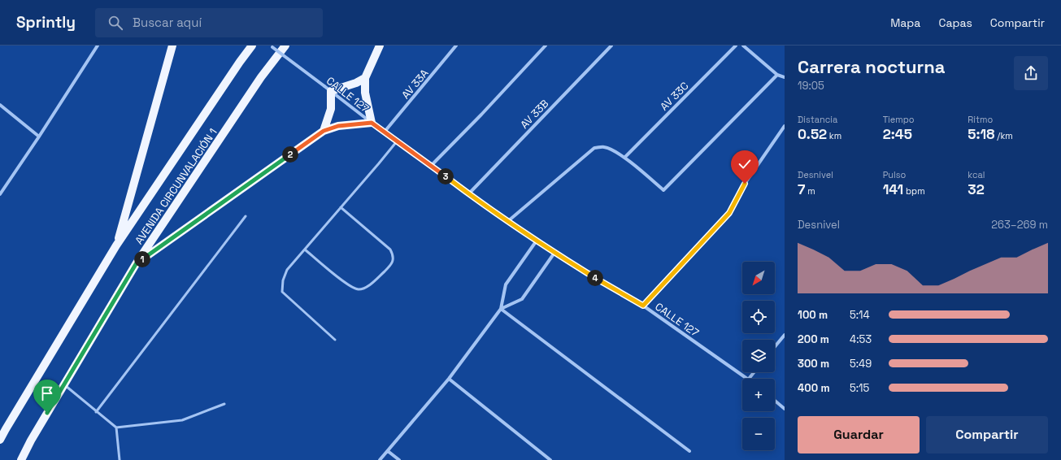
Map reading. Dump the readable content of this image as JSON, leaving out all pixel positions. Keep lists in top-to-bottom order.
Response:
{
  "streets": {
    "main road": ["AVENIDA CIRCUNVALACIÓN 1"],
    "street": [
      "AV 33A",
      "CALLE 127",
      "AV 33C",
      "AV 33B"
    ]
  },
  "crossings": [
    ["AV 33A", "CALLE 127"],
    ["CALLE 127", "AV 33B"]
  ],
  "north": "bottom left",
  "page": {
    "header": "Sprintly",
    "search": "Buscar aquí",
    "nav": ["Mapa", "Capas", "Compartir"],
    "heading": ["Carrera nocturna", "19:05"],
    "stats": [
      ["Distancia", "0.52 km"],
      ["Tiempo", "2:45"],
      ["Ritmo", "5:18 /km"],
      ["Desnivel", "7 m"],
      ["Pulso", "141 bpm"],
      ["kcal", "32"]
    ],
    "pins": [
      "2",
      "3",
      "1",
      "4"
    ],
    "chart": ["Desnivel", "263–269 m"],
    "map_buttons": ["+", "−"],
    "list": [
      {
        "name": "100 m",
        "note": "5:14"
      },
      {
        "name": "200 m",
        "note": "4:53"
      },
      {
        "name": "300 m",
        "note": "5:49"
      },
      {
        "name": "400 m",
        "note": "5:15"
      }
    ],
    "buttons": ["Guardar", "Compartir"]
  }
}
